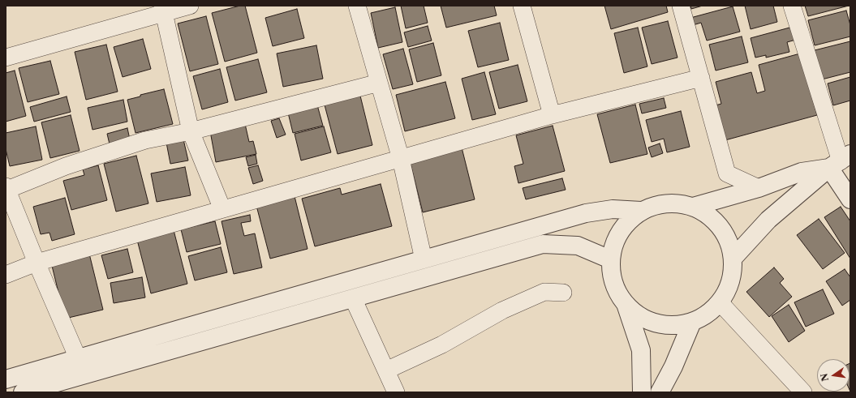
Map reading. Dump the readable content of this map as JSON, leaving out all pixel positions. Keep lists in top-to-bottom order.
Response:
{
  "north": "left"
}
